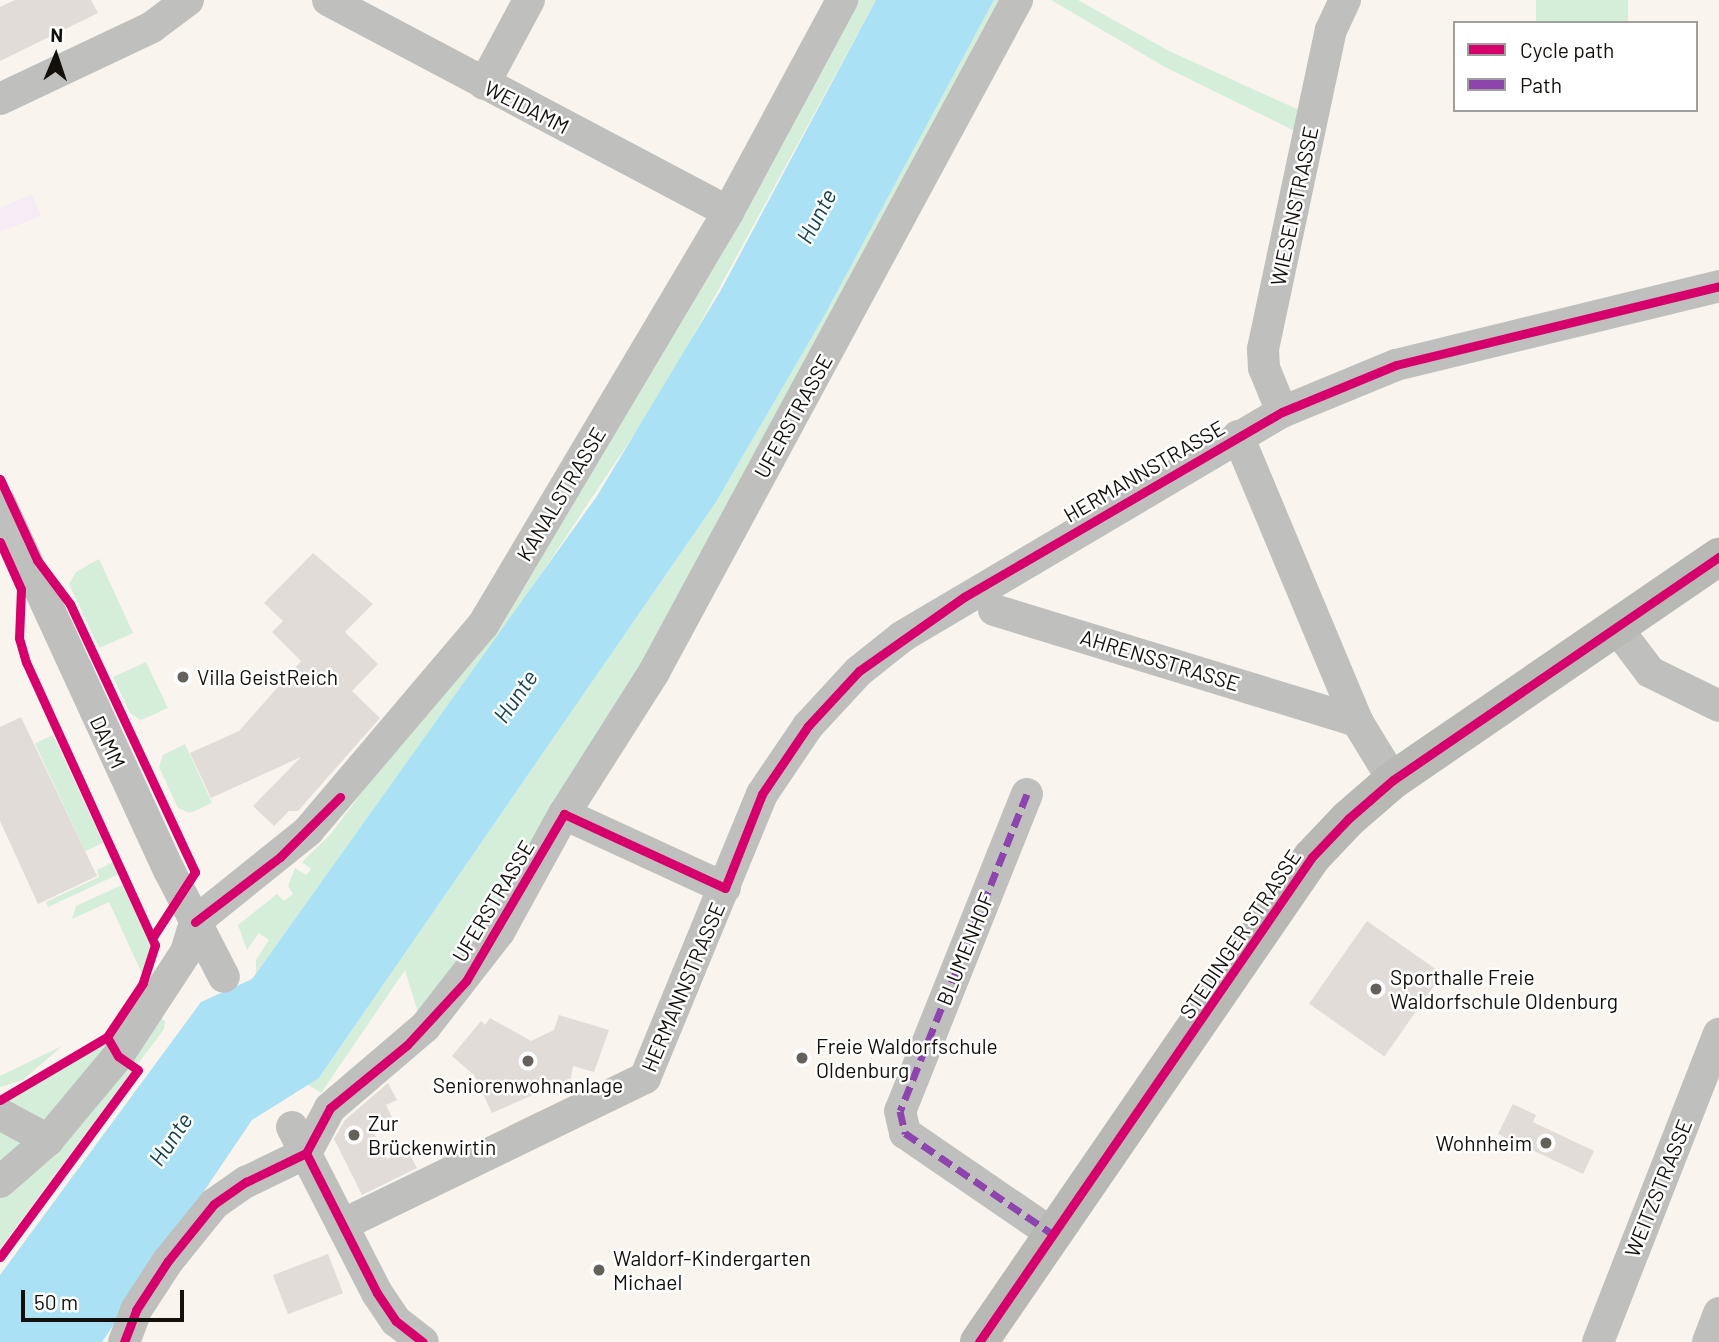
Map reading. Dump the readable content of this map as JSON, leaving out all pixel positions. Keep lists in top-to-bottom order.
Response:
{
  "streets": {
    "main road": ["STEDINGER STRASSE"],
    "street": [
      "WEIDAMM",
      "WIESENSTRASSE",
      "UFERSTRASSE",
      "HERMANNSTRASSE",
      "KANALSTRASSE",
      "AHRENSSTRASSE",
      "DAMM",
      "BLUMENHOF",
      "WEITZSTRASSE"
    ]
  },
  "crossings": [
    ["WEIDAMM", "KANALSTRASSE"],
    ["WIESENSTRASSE", "HERMANNSTRASSE"],
    ["KANALSTRASSE", "DAMM"],
    ["STEDINGER STRASSE", "BLUMENHOF"]
  ],
  "water": ["Hunte"],
  "places": [
    "Villa GeistReich",
    "Sporthalle Freie Waldorfschule Oldenburg",
    "Freie Waldorfschule Oldenburg",
    "Seniorenwohnanlage",
    "Zur Brückenwirtin",
    "Wohnheim",
    "Waldorf-Kindergarten Michael"
  ],
  "legend": ["Cycle path", "Path"],
  "scale_bar": "50 m",
  "north": "top"
}
